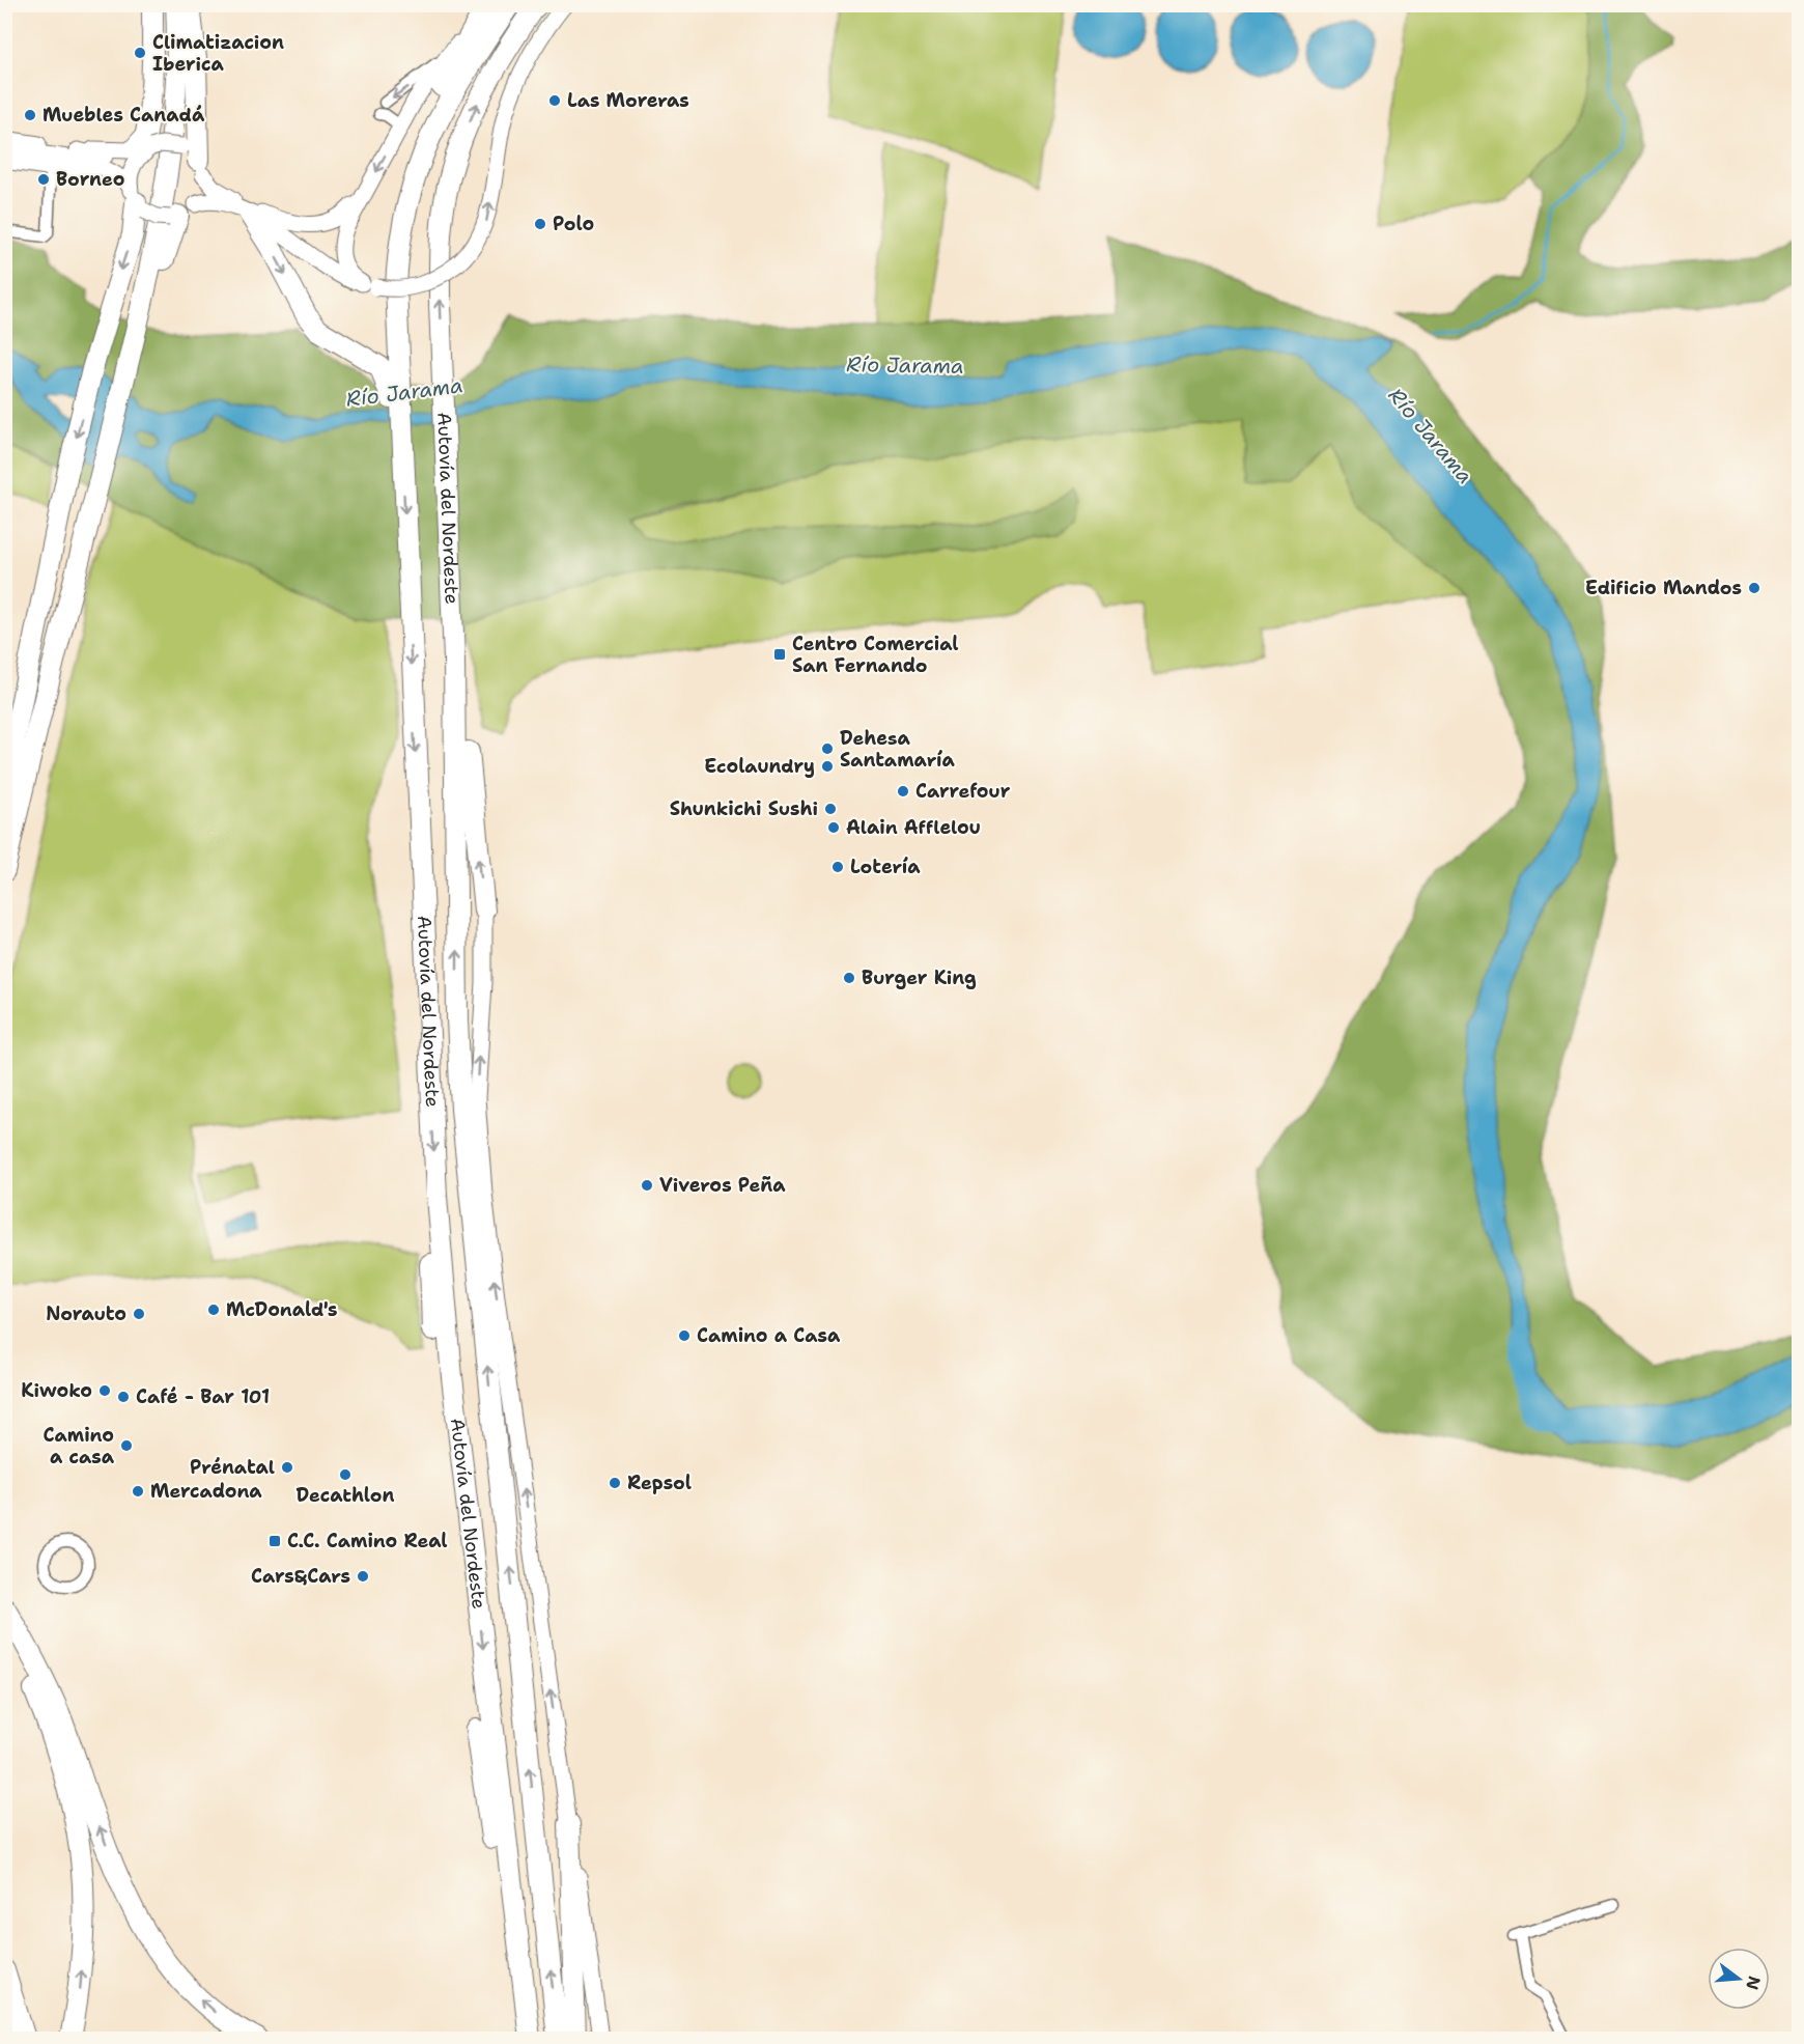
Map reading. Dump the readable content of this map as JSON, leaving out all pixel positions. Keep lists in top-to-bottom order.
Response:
{
  "streets": {
    "highway": ["Autovía del Nordeste"]
  },
  "water": ["Río Jarama"],
  "places": {
    "other": [
      "Climatizacion Iberica",
      "Las Moreras",
      "Muebles Canadá",
      "Borneo",
      "Polo",
      "Edificio Mandos",
      "Dehesa Santamaría",
      "Ecolaundry",
      "Carrefour",
      "Shunkichi Sushi",
      "Alain Afflelou",
      "Lotería",
      "Burger King",
      "Viveros Peña",
      "McDonald's",
      "Norauto",
      "Camino a Casa",
      "Kiwoko",
      "Café - Bar 101",
      "Camino a casa",
      "Prénatal",
      "Decathlon",
      "Repsol",
      "Mercadona",
      "Cars&Cars"
    ],
    "transit": ["Centro Comercial San Fernando", "C.C. Camino Real"]
  },
  "north": "right"
}
